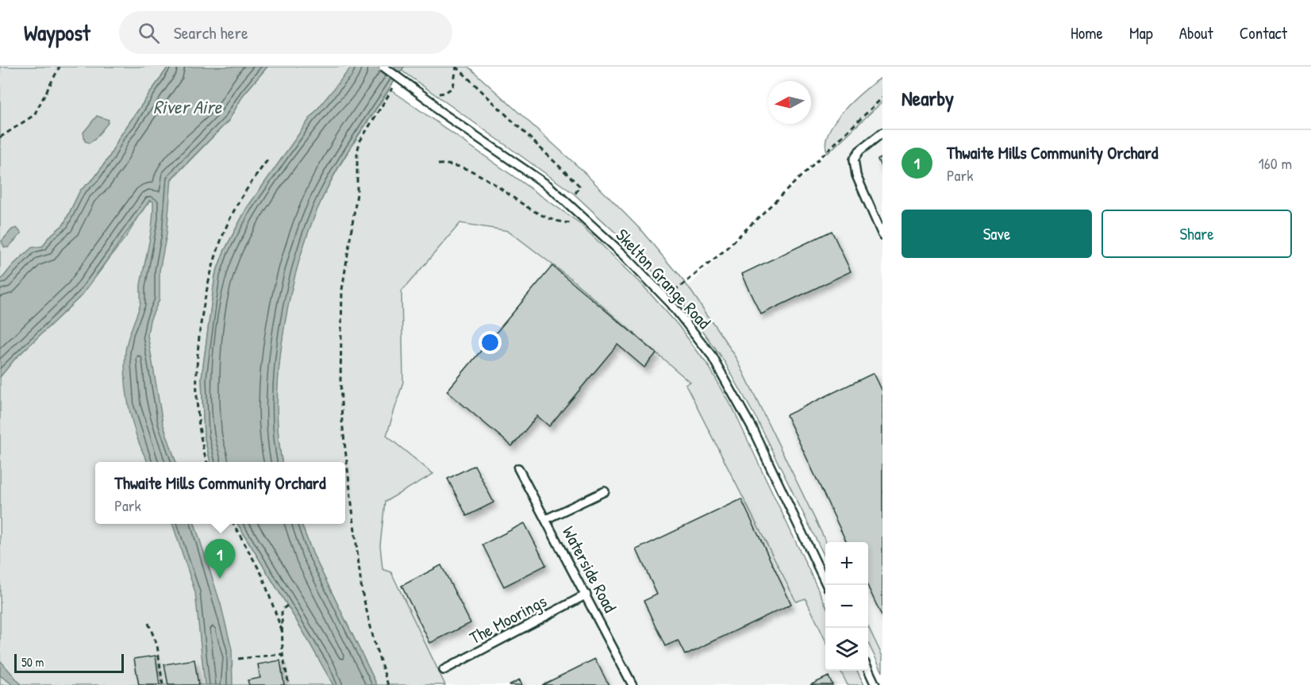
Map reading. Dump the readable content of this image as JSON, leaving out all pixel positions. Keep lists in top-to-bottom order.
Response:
{
  "streets": {
    "lane": ["Skelton Grange Road", "Waterside Road", "The Moorings"]
  },
  "crossings": [
    ["Waterside Road", "The Moorings"]
  ],
  "water": ["River Aire"],
  "scale_bar": "50 m",
  "north": "left",
  "page": {
    "header": "Waypost",
    "search": "Search here",
    "nav": [
      "Home",
      "Map",
      "About",
      "Contact"
    ],
    "heading": "Nearby",
    "list": [
      {
        "mark": "1",
        "name": "Thwaite Mills Community Orchard",
        "note": "Park",
        "value": "160 m"
      }
    ],
    "buttons": ["Save", "Share"],
    "popup": ["Thwaite Mills Community Orchard", "Park"],
    "pins": "1",
    "map_buttons": ["+", "−"],
    "scale": "50 m"
  }
}
